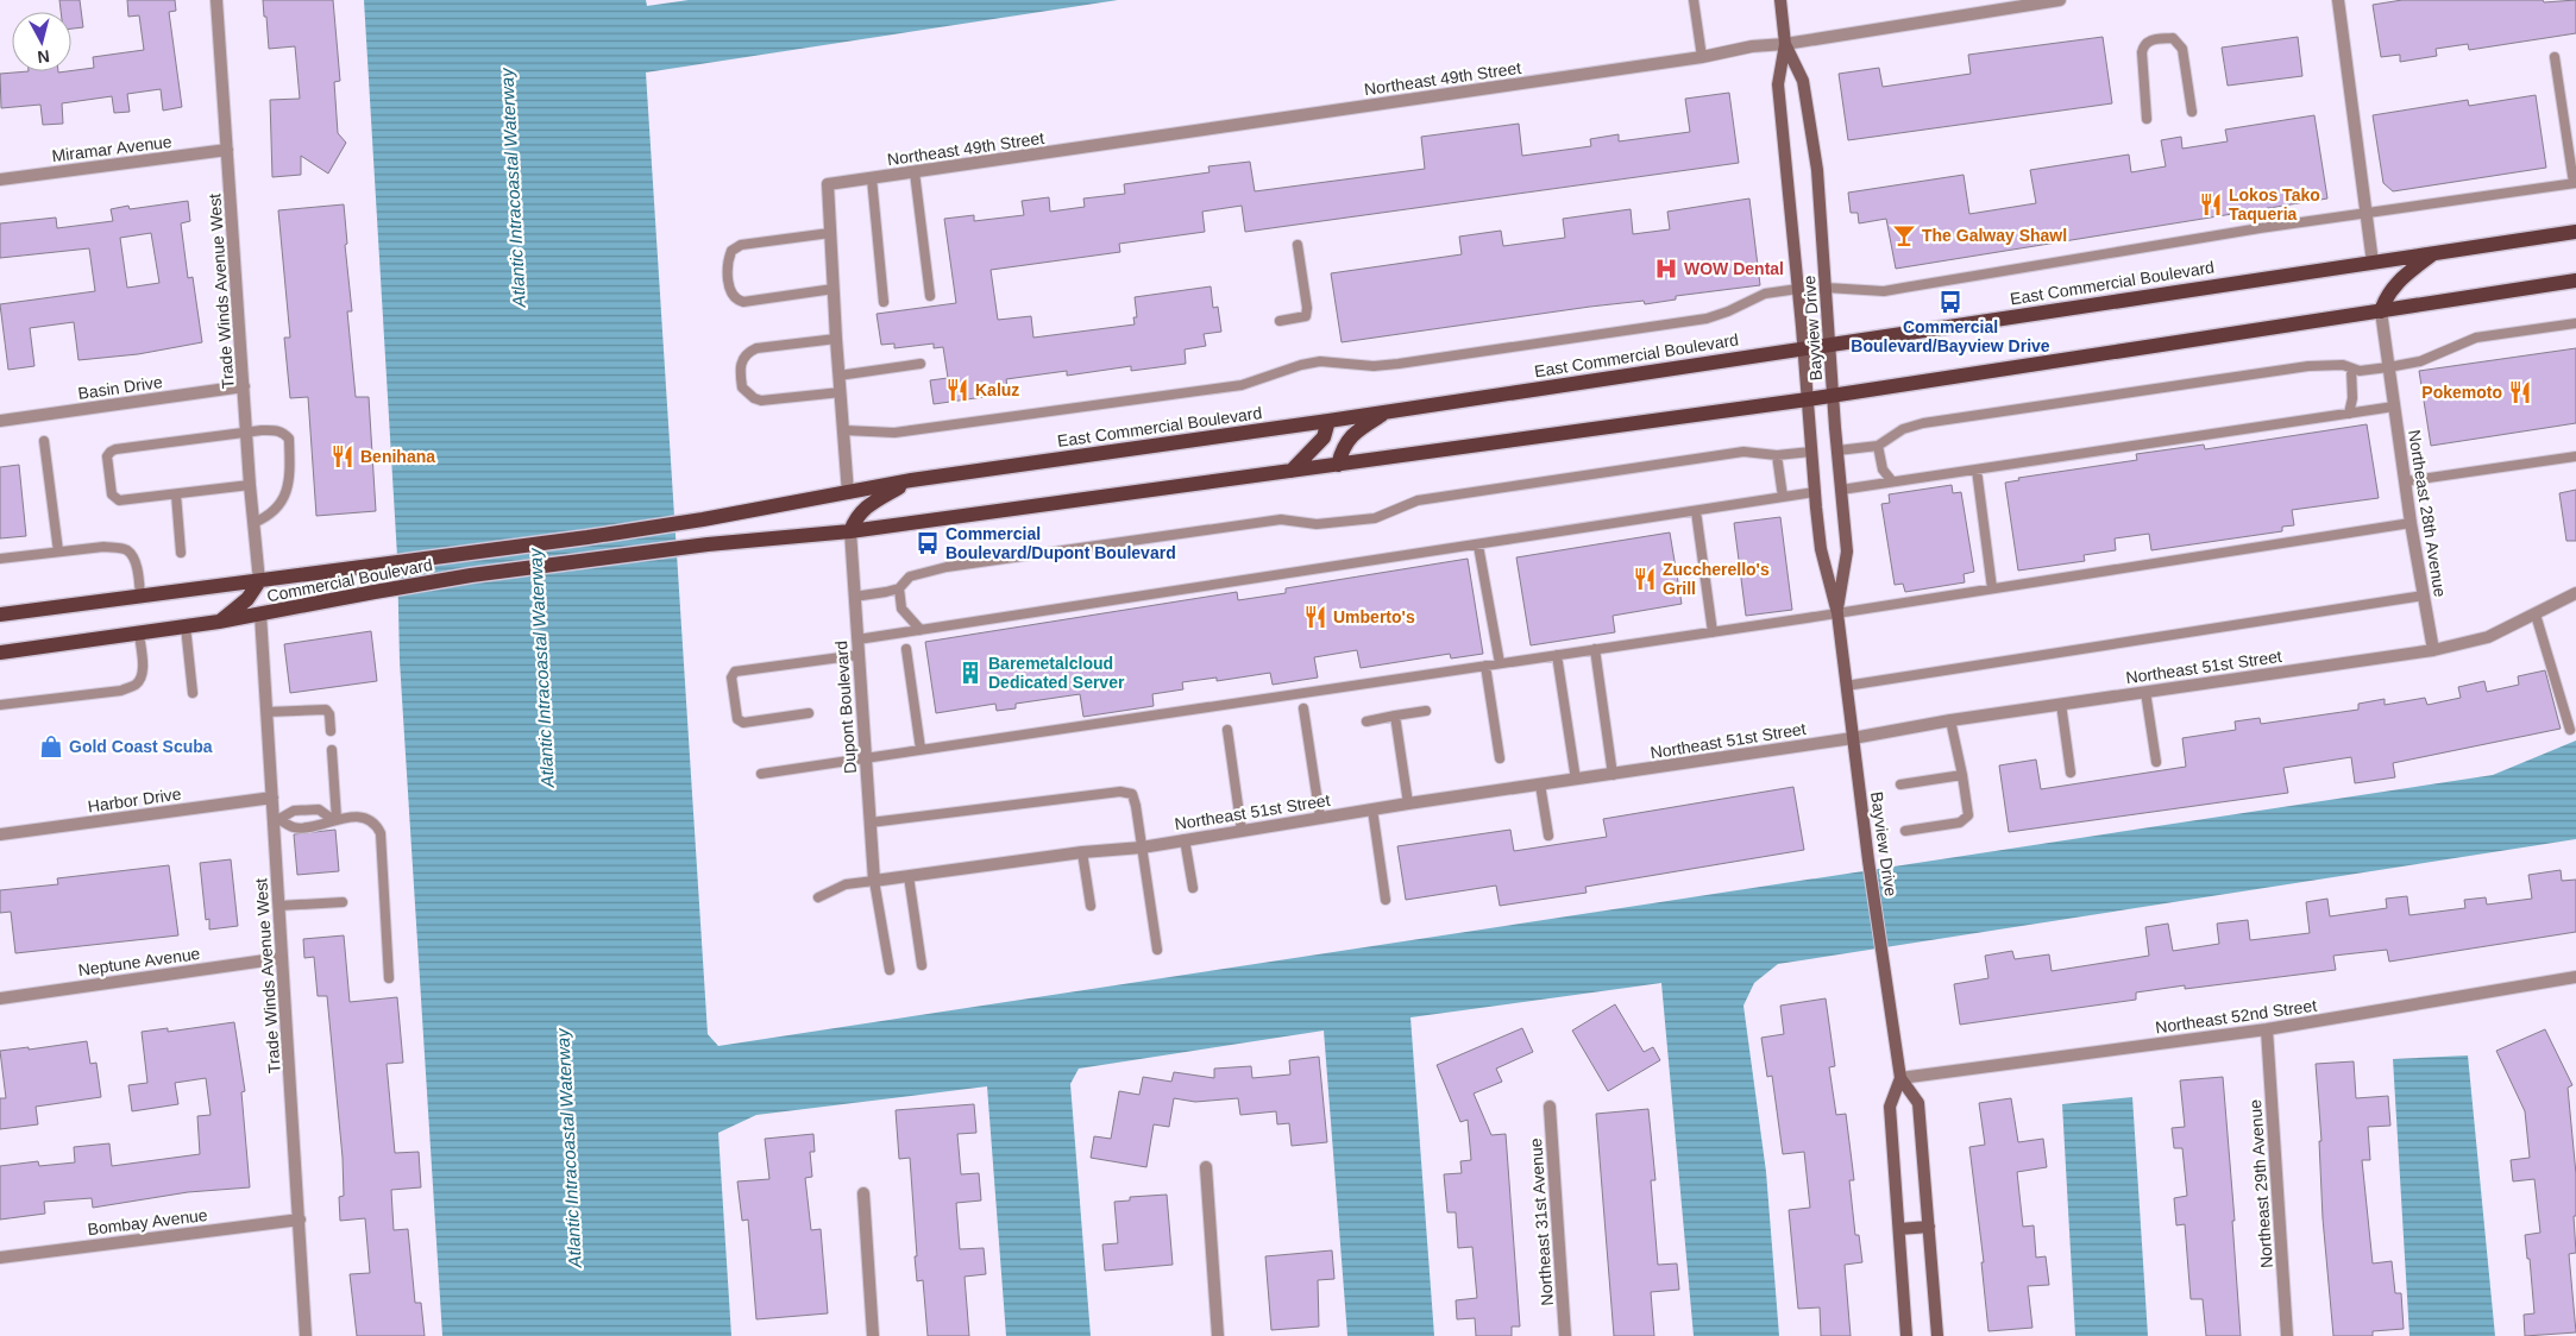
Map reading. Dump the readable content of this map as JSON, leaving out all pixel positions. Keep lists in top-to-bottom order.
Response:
{
  "streets": {
    "main road": ["East Commercial Boulevard", "Commercial Boulevard"],
    "street": [
      "Northeast 49th Street",
      "Miramar Avenue",
      "Trade Winds Avenue West",
      "Bayview Drive",
      "Basin Drive",
      "Northeast 28th Avenue",
      "Northeast 51st Street",
      "Dupont Boulevard",
      "Harbor Drive",
      "Neptune Avenue",
      "Northeast 52nd Street",
      "Northeast 29th Avenue",
      "Bombay Avenue",
      "Northeast 31st Avenue"
    ]
  },
  "crossings": [
    ["Northeast 49th Street", "Bayview Drive"],
    ["Miramar Avenue", "Trade Winds Avenue West"],
    ["East Commercial Boulevard", "Bayview Drive"],
    ["East Commercial Boulevard", "Commercial Boulevard"],
    ["Trade Winds Avenue West", "Basin Drive"],
    ["Trade Winds Avenue West", "Commercial Boulevard"],
    ["Trade Winds Avenue West", "Harbor Drive"],
    ["Trade Winds Avenue West", "Neptune Avenue"],
    ["Trade Winds Avenue West", "Bombay Avenue"],
    ["Bayview Drive", "Northeast 51st Street"],
    ["Bayview Drive", "Northeast 52nd Street"],
    ["Northeast 28th Avenue", "Northeast 51st Street"],
    ["Commercial Boulevard", "Dupont Boulevard"],
    ["Northeast 51st Street", "Dupont Boulevard"],
    ["Northeast 52nd Street", "Northeast 29th Avenue"]
  ],
  "water": ["Atlantic Intracoastal Waterway"],
  "places": {
    "restaurant": [
      "Lokos Tako Taqueria",
      "Kaluz",
      "Pokemoto",
      "Benihana",
      "Zuccherello's Grill",
      "Umberto's"
    ],
    "bar": ["The Galway Shawl"],
    "hospital": ["WOW Dental"],
    "bus stop": ["Commercial Boulevard/Bayview Drive", "Commercial Boulevard/Dupont Boulevard"],
    "building": ["Baremetalcloud Dedicated Server"],
    "shop": ["Gold Coast Scuba"]
  },
  "north": "bottom"
}
